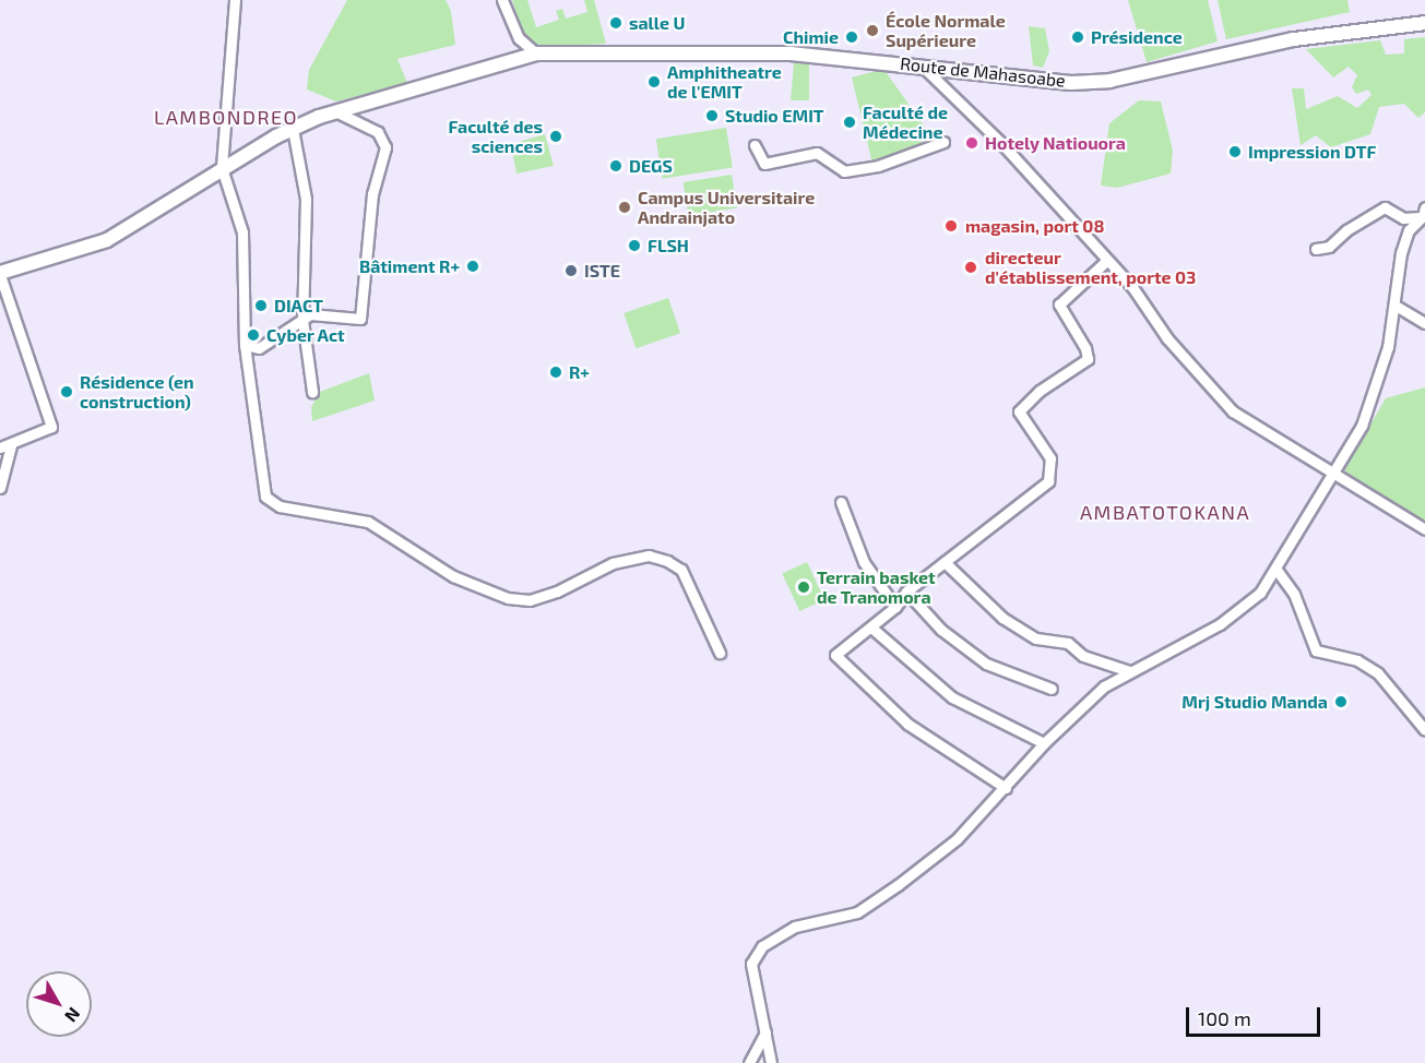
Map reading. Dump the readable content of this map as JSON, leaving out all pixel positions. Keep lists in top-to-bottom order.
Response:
{
  "streets": {
    "street": ["Route de Mahasoabe"]
  },
  "districts": ["LAMBONDREO", "AMBATOTOKANA"],
  "places": [
    "salle U",
    "École Normale Supérieure",
    "Chimie",
    "Présidence",
    "Amphitheatre de l'EMIT",
    "Studio EMIT",
    "Faculté de Médecine",
    "Faculté des sciences",
    "Hotely Natiouora",
    "Impression DTF",
    "DEGS",
    "Campus Universitaire Andrainjato",
    "magasin, port 08",
    "FLSH",
    "Bâtiment R+",
    "directeur d'établissement, porte 03",
    "ISTE",
    "DIACT",
    "Cyber Act",
    "R+",
    "Résidence (en construction)",
    "Terrain basket de Tranomora",
    "Mrj Studio Manda"
  ],
  "scale_bar": "100 m",
  "north": "bottom right"
}
